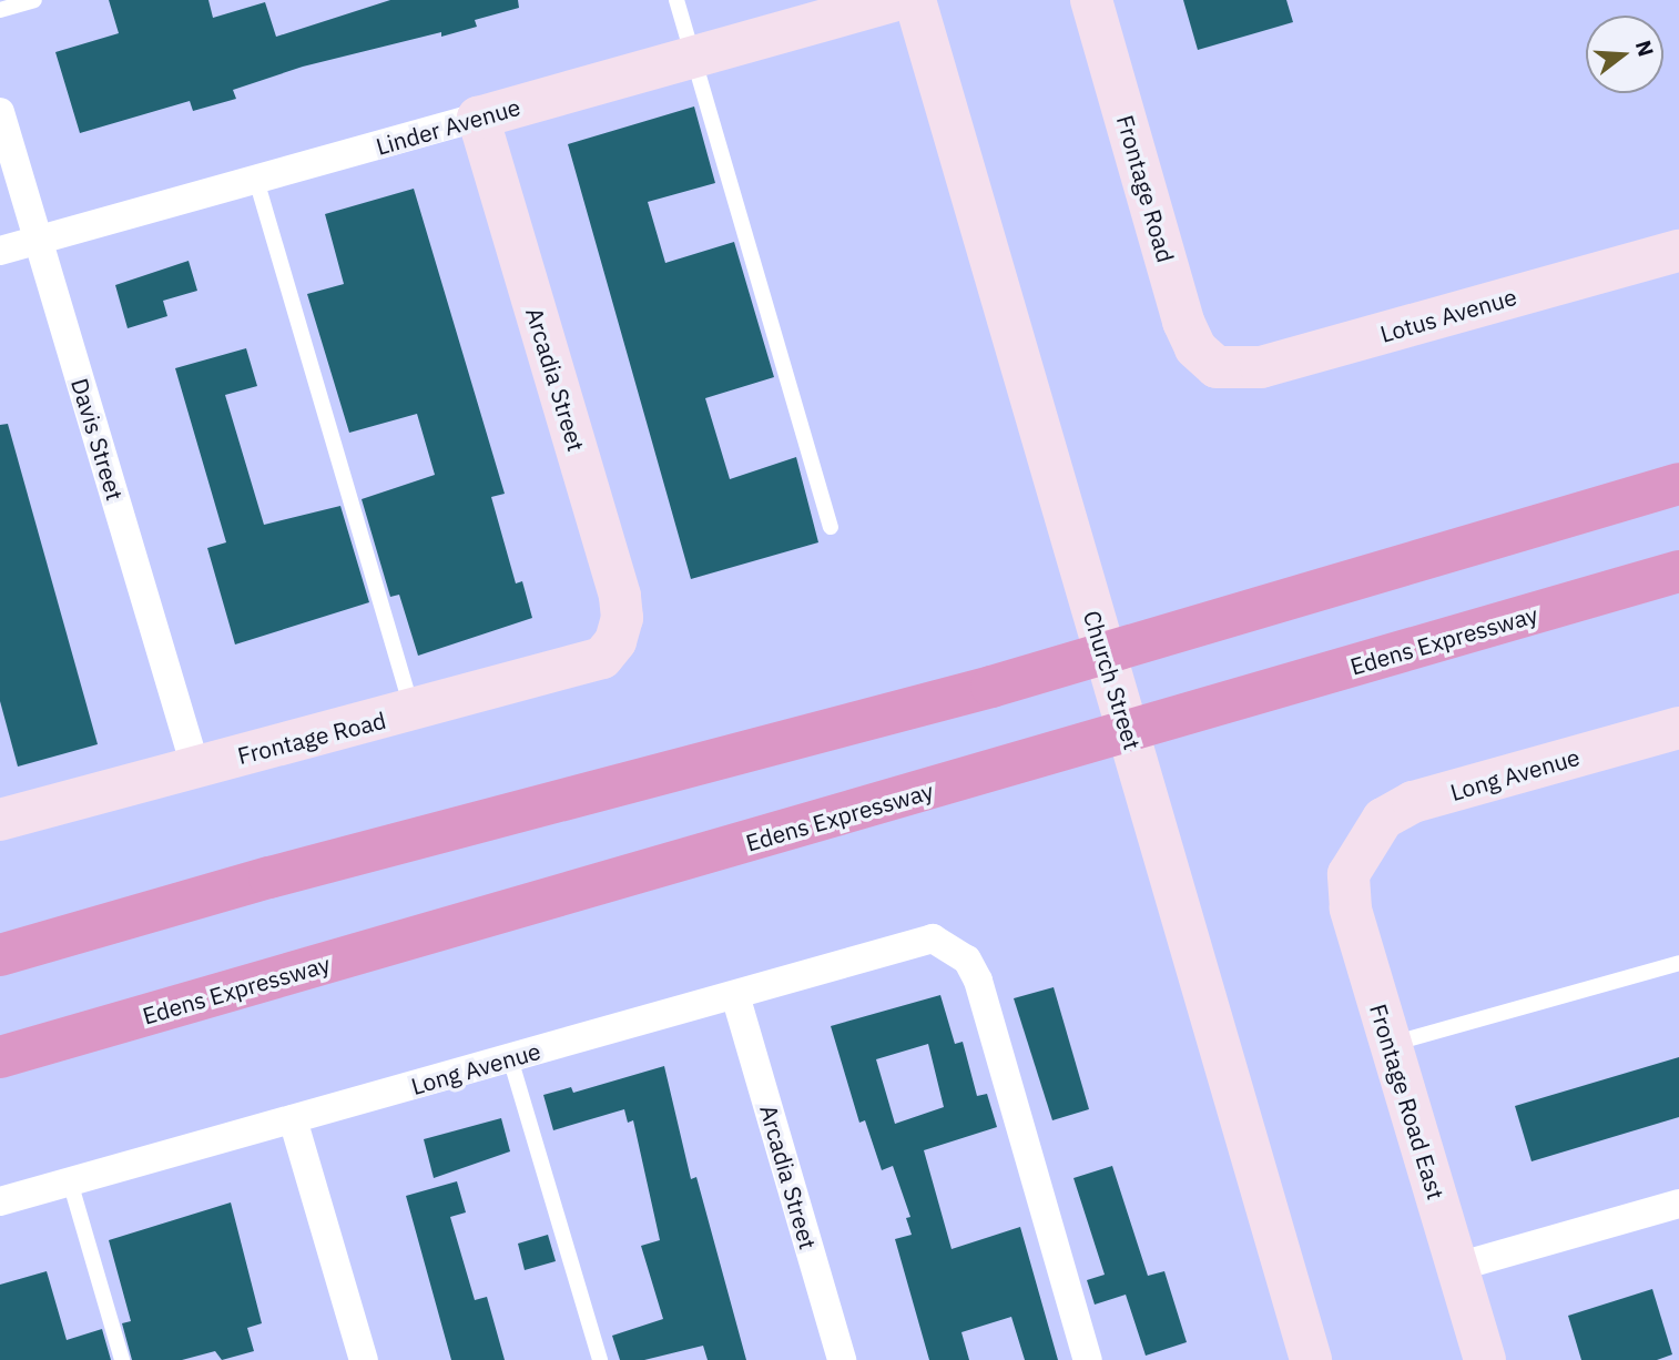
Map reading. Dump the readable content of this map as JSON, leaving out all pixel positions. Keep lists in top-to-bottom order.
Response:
{
  "streets": {
    "highway": ["Edens Expressway"],
    "street": [
      "Linder Avenue",
      "Frontage Road",
      "Lotus Avenue",
      "Arcadia Street",
      "Davis Street",
      "Church Street",
      "Long Avenue",
      "Frontage Road East"
    ]
  },
  "crossings": [
    ["Linder Avenue", "Arcadia Street"],
    ["Linder Avenue", "Davis Street"],
    ["Frontage Road", "Lotus Avenue"],
    ["Frontage Road", "Arcadia Street"],
    ["Frontage Road", "Davis Street"],
    ["Arcadia Street", "Long Avenue"],
    ["Long Avenue", "Frontage Road East"]
  ],
  "north": "right"
}
